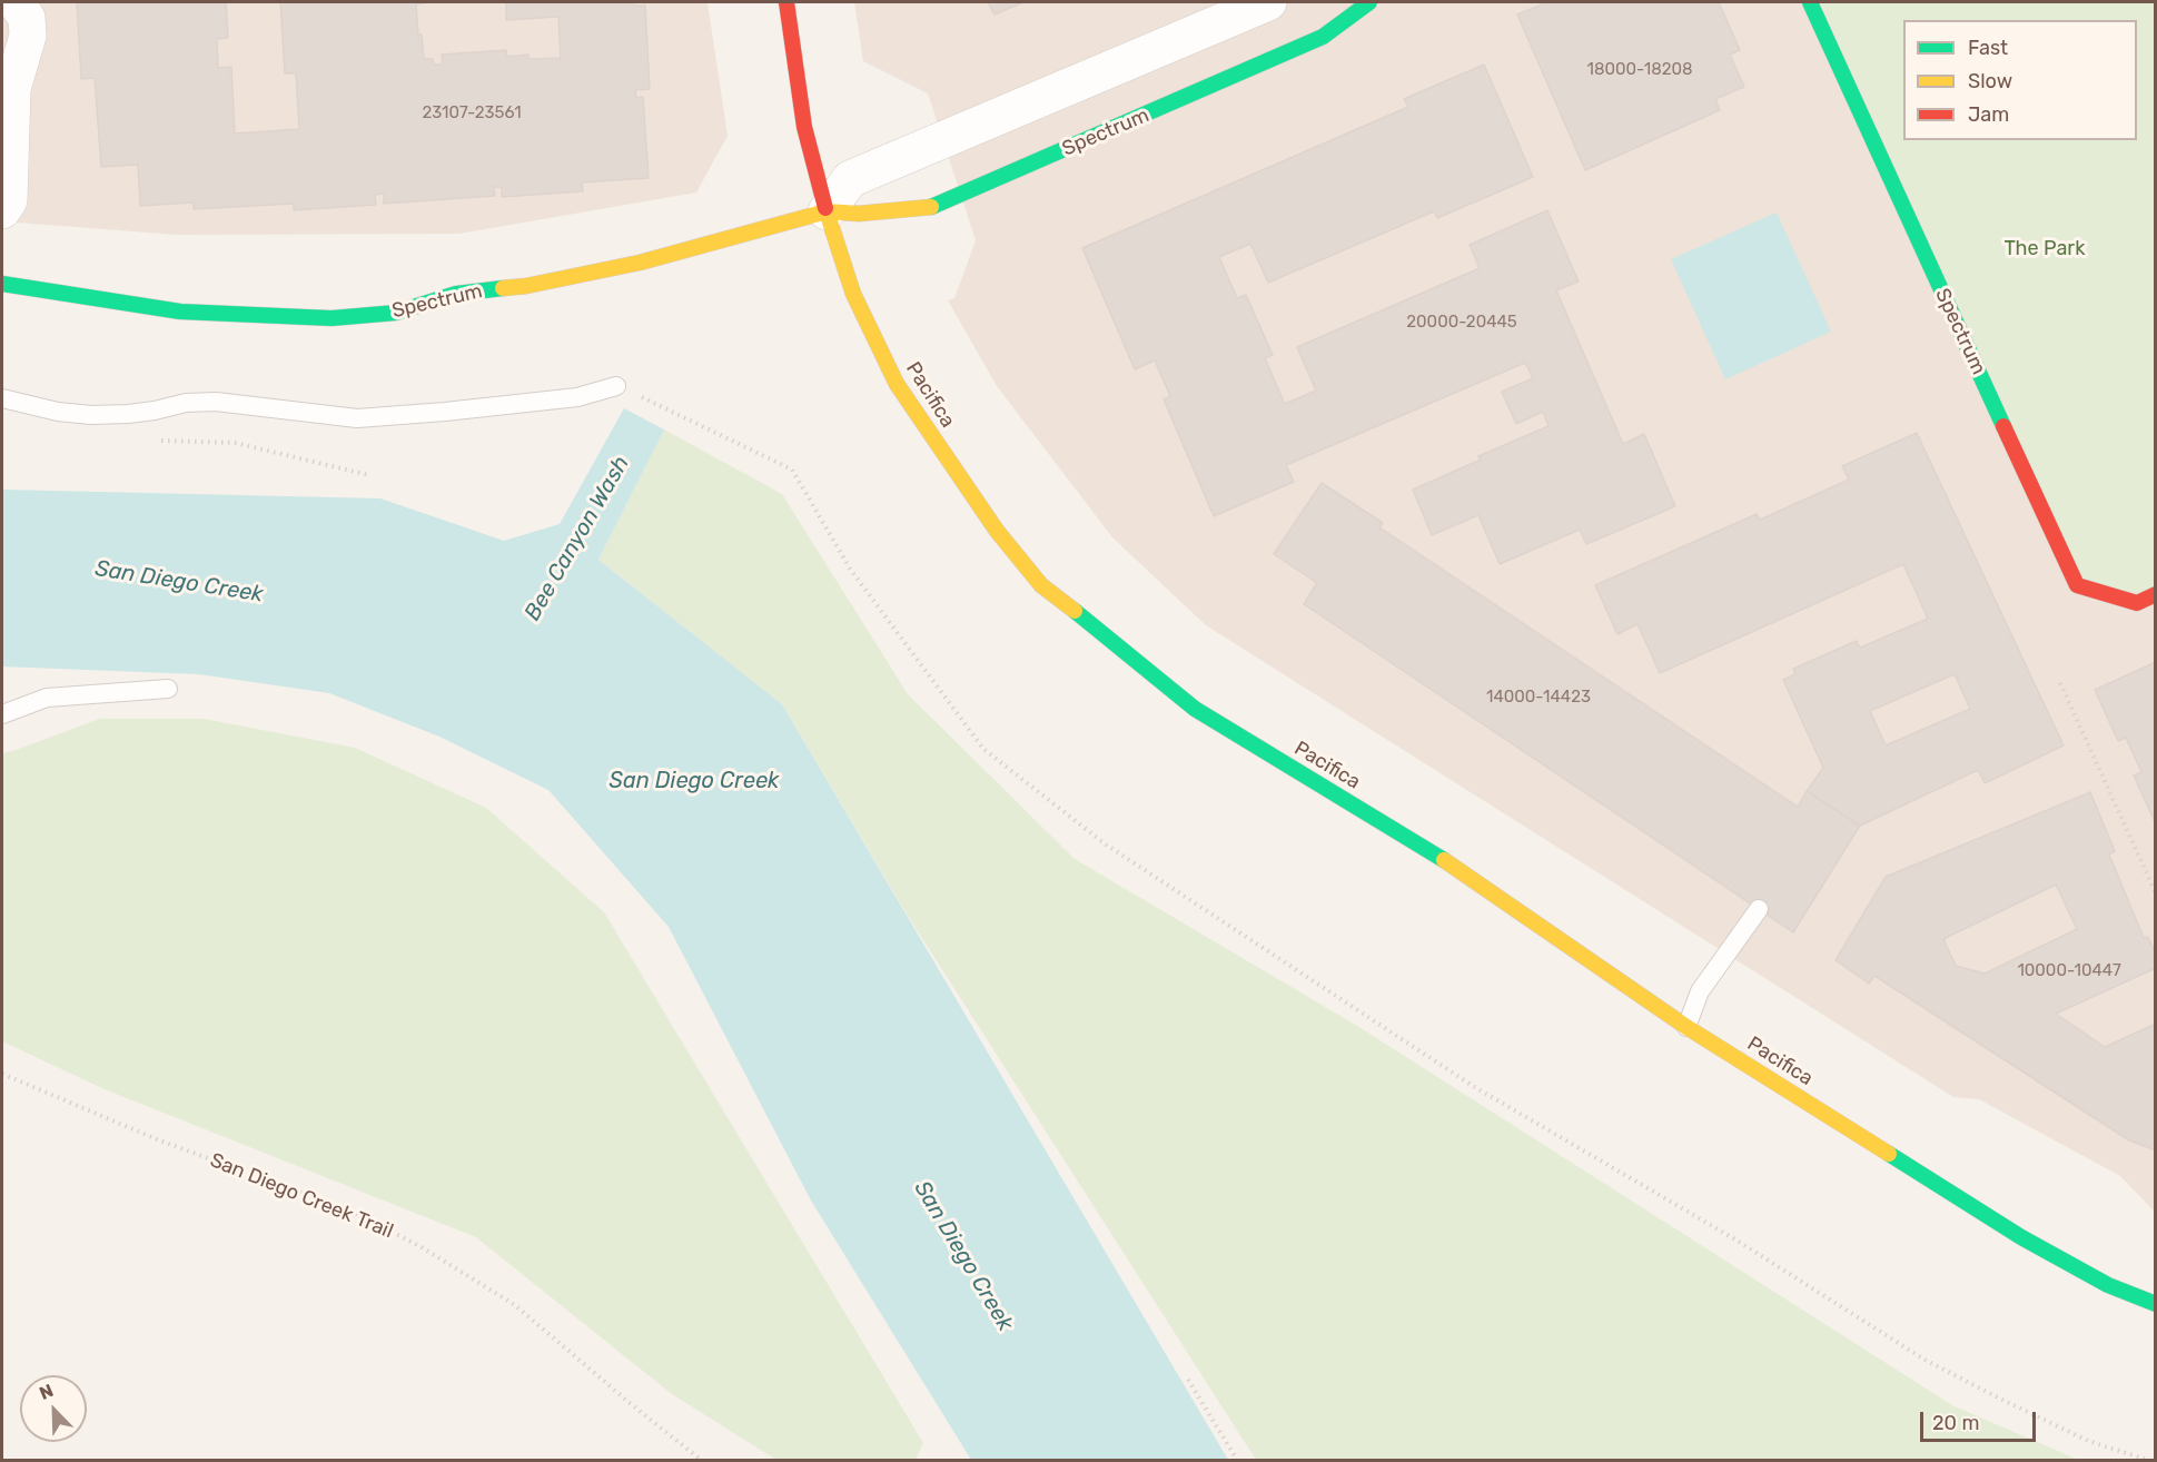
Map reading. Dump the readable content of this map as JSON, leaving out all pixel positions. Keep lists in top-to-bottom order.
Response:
{
  "streets": {
    "street": ["Spectrum", "Pacifica"],
    "path": ["San Diego Creek Trail"]
  },
  "crossings": [
    ["Spectrum", "Pacifica"]
  ],
  "water": ["Bee Canyon Wash", "San Diego Creek"],
  "parks": ["The Park"],
  "house_numbers": [
    "18000-18208",
    "23107-23561",
    "20000-20445",
    "14000-14423",
    "10000-10447"
  ],
  "legend": ["Fast", "Slow", "Jam"],
  "scale_bar": "20 m",
  "north": "top left"
}
